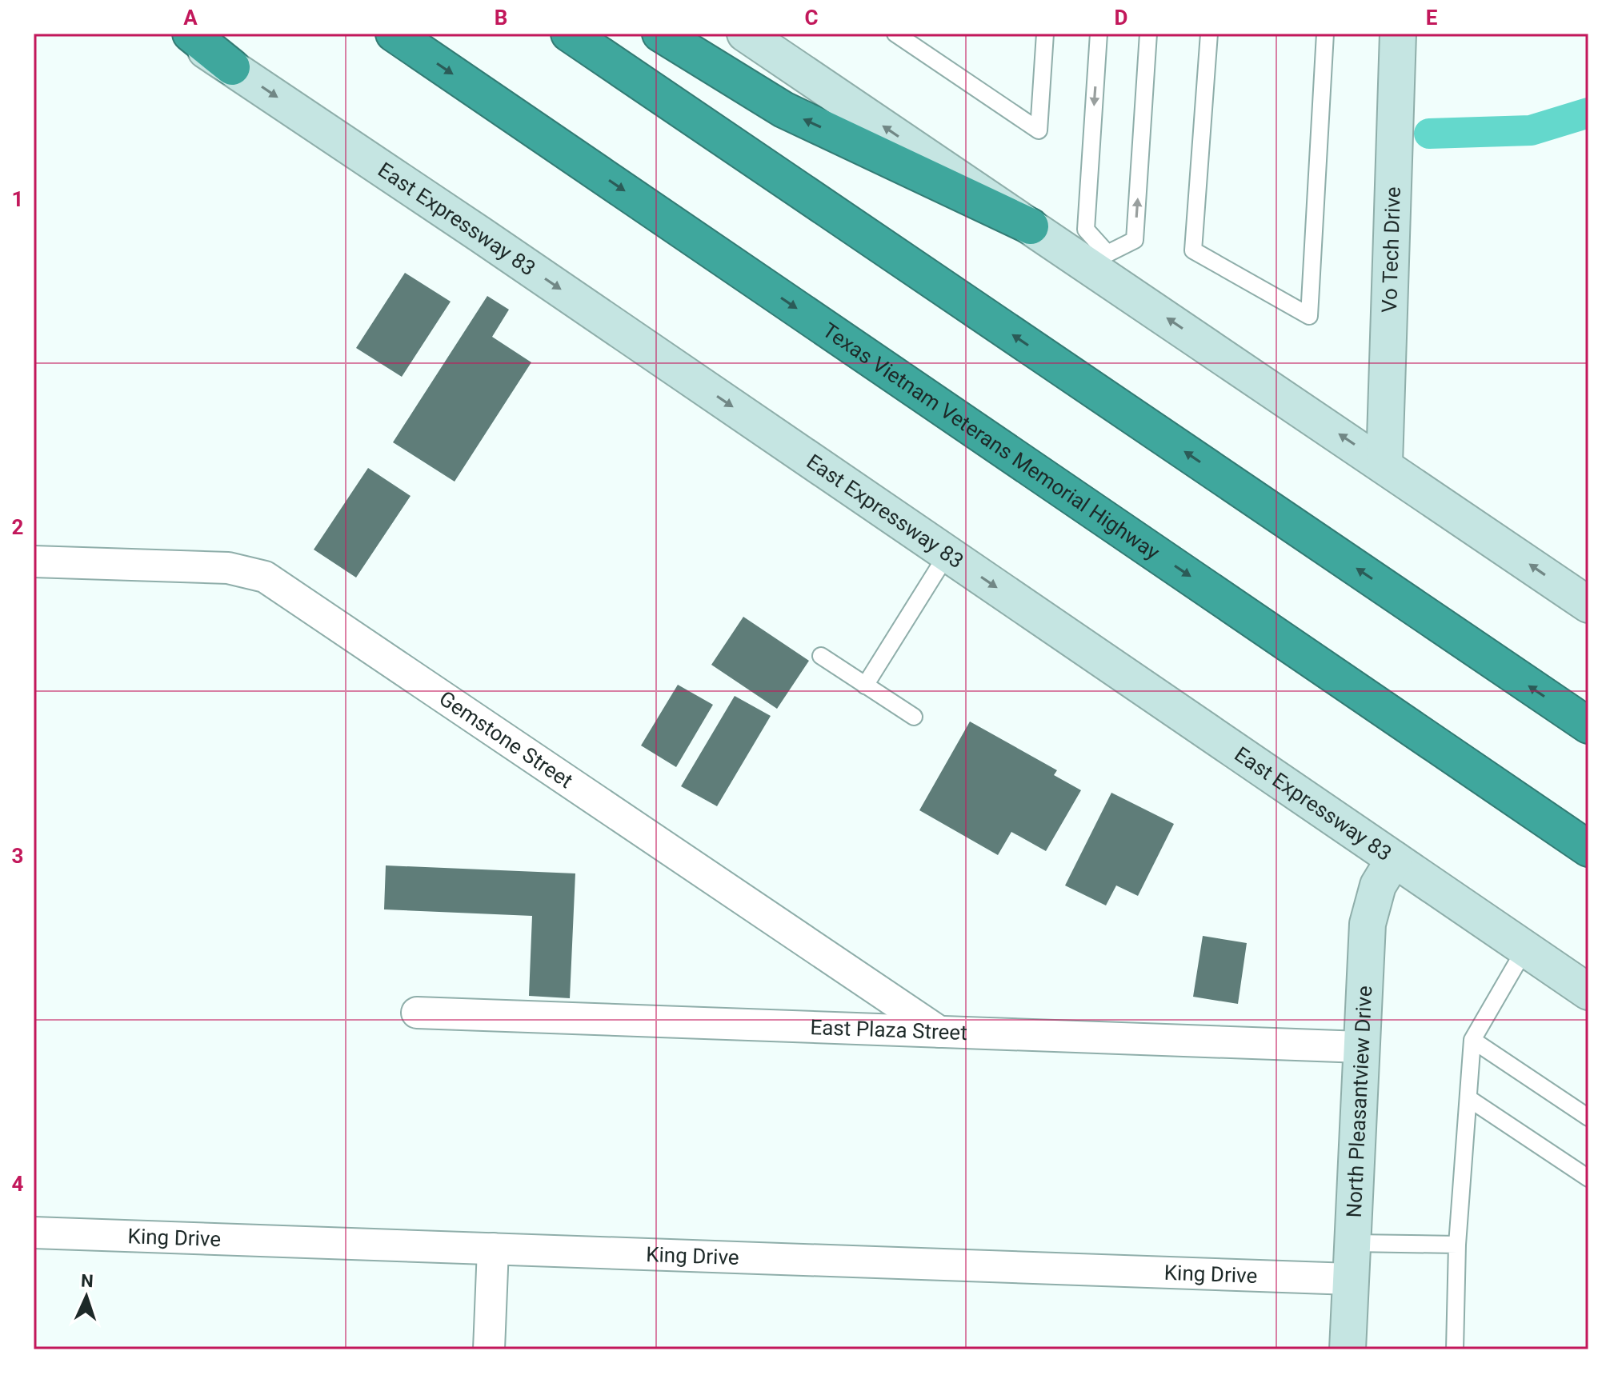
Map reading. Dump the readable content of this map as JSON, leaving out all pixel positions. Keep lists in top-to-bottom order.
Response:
{
  "streets": {
    "highway": ["Texas Vietnam Veterans Memorial Highway"],
    "main road": ["East Expressway 83", "Vo Tech Drive", "North Pleasantview Drive"],
    "street": ["Gemstone Street", "East Plaza Street", "King Drive"]
  },
  "crossings": [
    ["East Expressway 83", "North Pleasantview Drive"],
    ["Gemstone Street", "East Plaza Street"],
    ["East Plaza Street", "North Pleasantview Drive"],
    ["North Pleasantview Drive", "King Drive"]
  ],
  "one_way": ["East Expressway 83"],
  "north": "top",
  "grid": {
    "columns": [
      "A",
      "B",
      "C",
      "D",
      "E"
    ],
    "rows": [
      "1",
      "2",
      "3",
      "4"
    ]
  }
}
